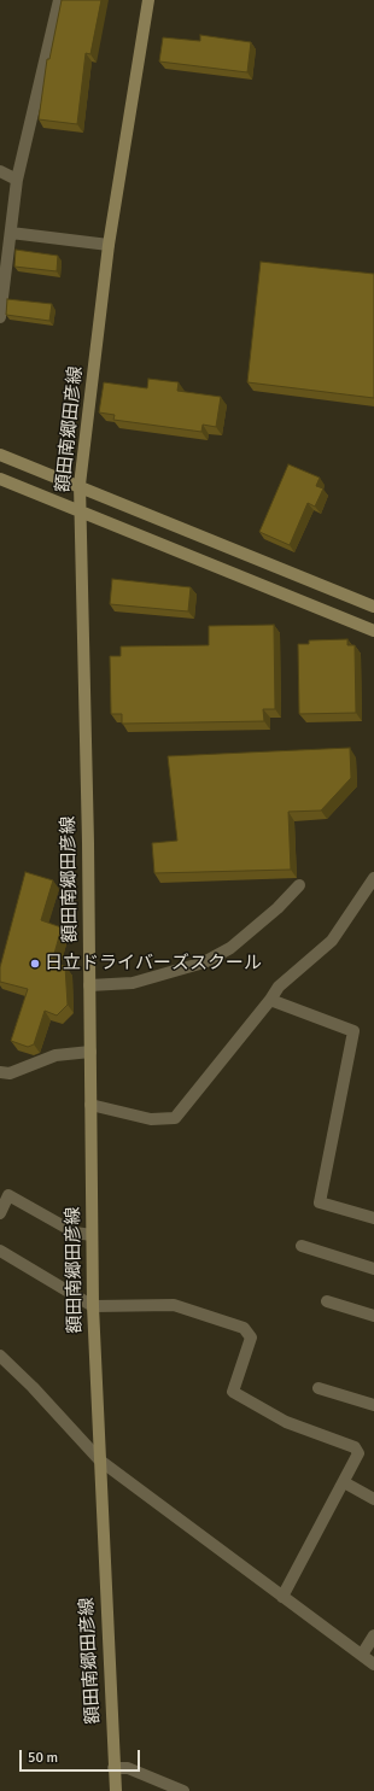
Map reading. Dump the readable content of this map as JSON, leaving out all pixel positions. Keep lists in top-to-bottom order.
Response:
{
  "streets": {
    "main road": ["額田南郷田彦線"]
  },
  "places": ["日立ドライバーズスクール"],
  "scale_bar": "50 m"
}
